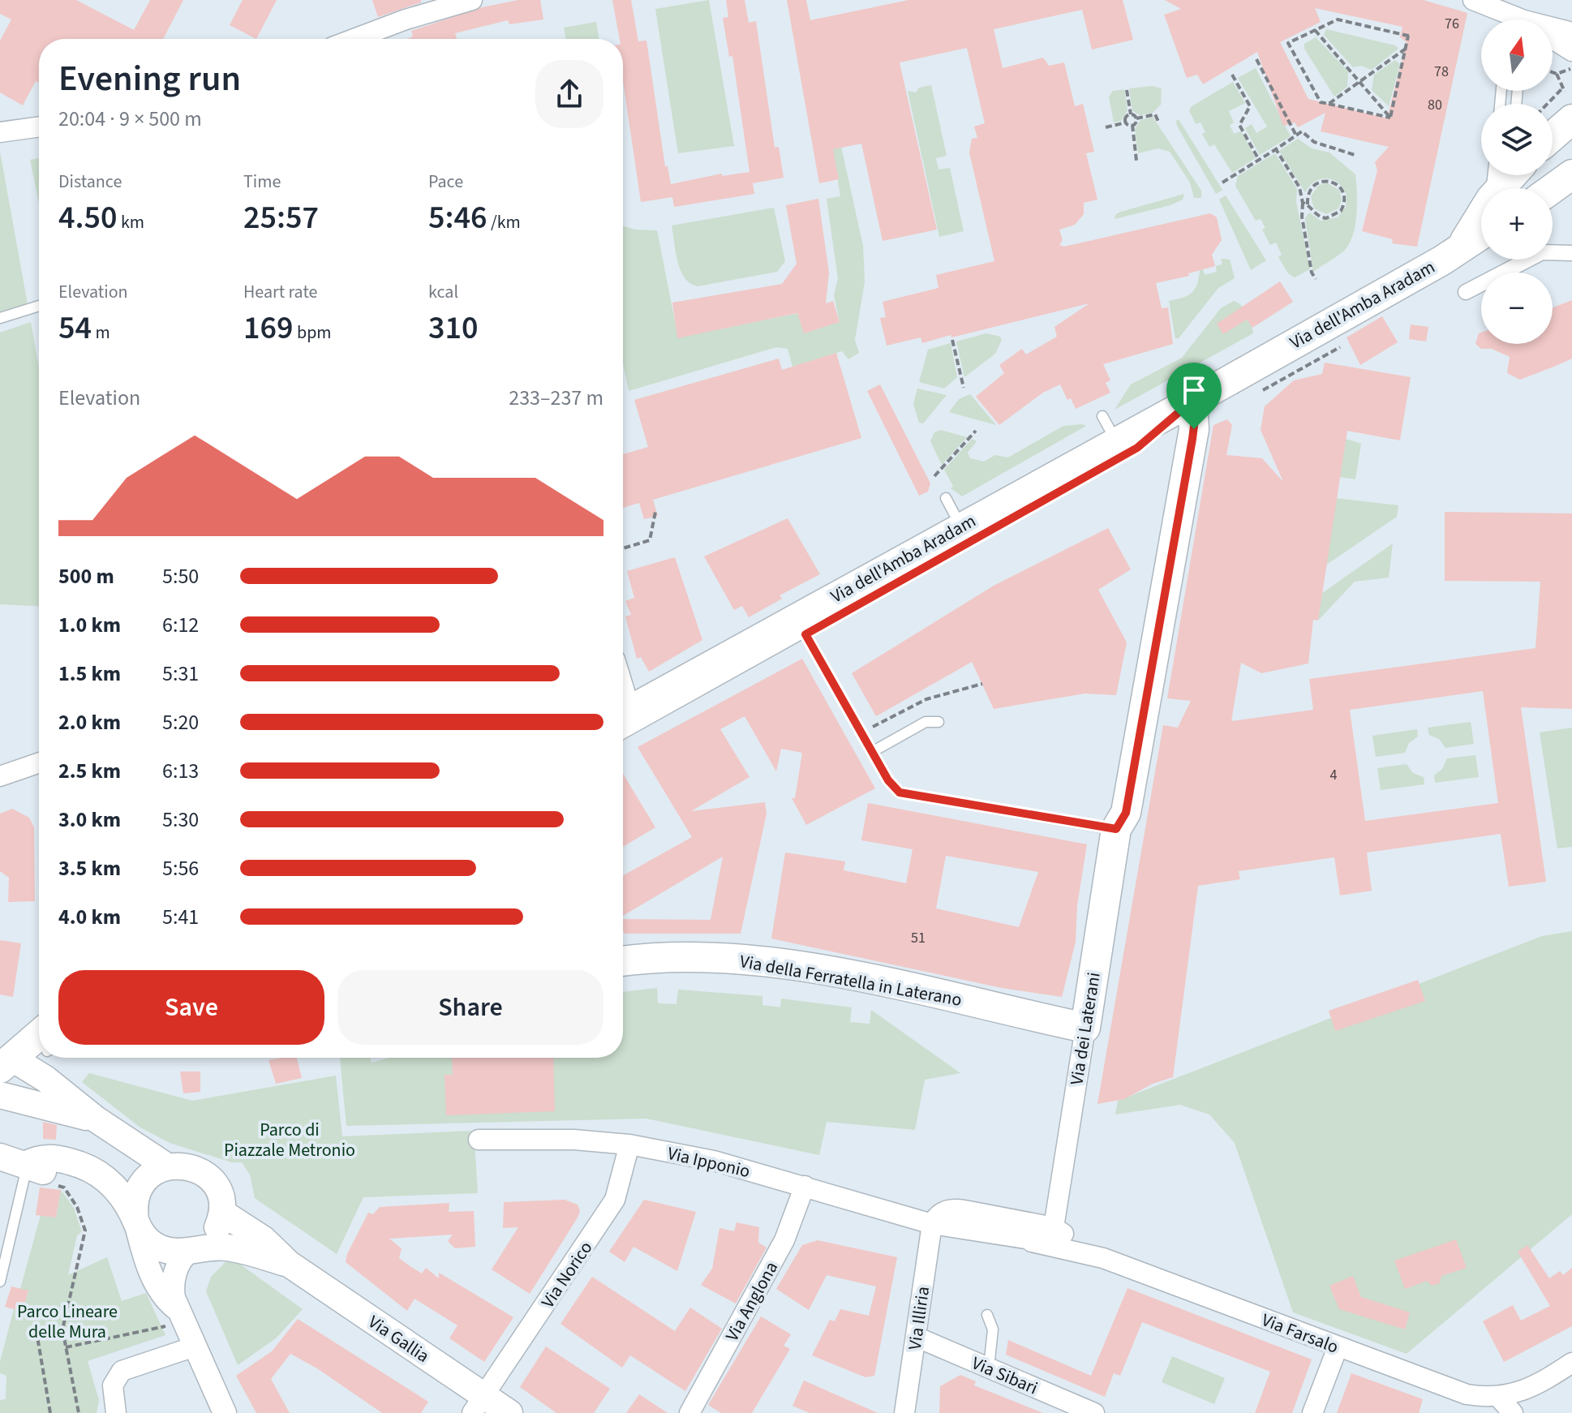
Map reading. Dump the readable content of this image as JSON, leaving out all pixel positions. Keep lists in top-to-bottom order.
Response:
{
  "streets": {
    "main road": [
      "Via dell'Amba Aradam",
      "Via della Ferratella in Laterano",
      "Via dei Laterani",
      "Via Gallia"
    ],
    "street": [
      "Via Ipponio",
      "Via Norico",
      "Via Anglona",
      "Via Illiria",
      "Via Farsalo",
      "Via Sibari"
    ]
  },
  "crossings": [
    ["Via dell'Amba Aradam", "Via dei Laterani"],
    ["Via della Ferratella in Laterano", "Via dei Laterani"],
    ["Via dei Laterani", "Via Farsalo"],
    ["Via Ipponio", "Via Norico"],
    ["Via Ipponio", "Via Anglona"],
    ["Via Ipponio", "Via Illiria"],
    ["Via Ipponio", "Via Farsalo"],
    ["Via Norico", "Via Gallia"],
    ["Via Illiria", "Via Sibari"]
  ],
  "parks": ["Parco di Piazzale Metronio", "Parco Lineare delle Mura"],
  "house_numbers": [
    "76",
    "78",
    "80",
    "4",
    "51"
  ],
  "north": "top",
  "page": {
    "map_buttons": ["+", "−"],
    "heading": ["Evening run", "20:04 · 9 × 500 m"],
    "stats": [
      ["Distance", "4.50 km"],
      ["Time", "25:57"],
      ["Pace", "5:46 /km"],
      ["Elevation", "54 m"],
      ["Heart rate", "169 bpm"],
      ["kcal", "310"]
    ],
    "chart": ["Elevation", "233–237 m"],
    "list": [
      {
        "name": "500 m",
        "note": "5:50"
      },
      {
        "name": "1.0 km",
        "note": "6:12"
      },
      {
        "name": "1.5 km",
        "note": "5:31"
      },
      {
        "name": "2.0 km",
        "note": "5:20"
      },
      {
        "name": "2.5 km",
        "note": "6:13"
      },
      {
        "name": "3.0 km",
        "note": "5:30"
      },
      {
        "name": "3.5 km",
        "note": "5:56"
      },
      {
        "name": "4.0 km",
        "note": "5:41"
      }
    ],
    "buttons": ["Save", "Share"]
  }
}
